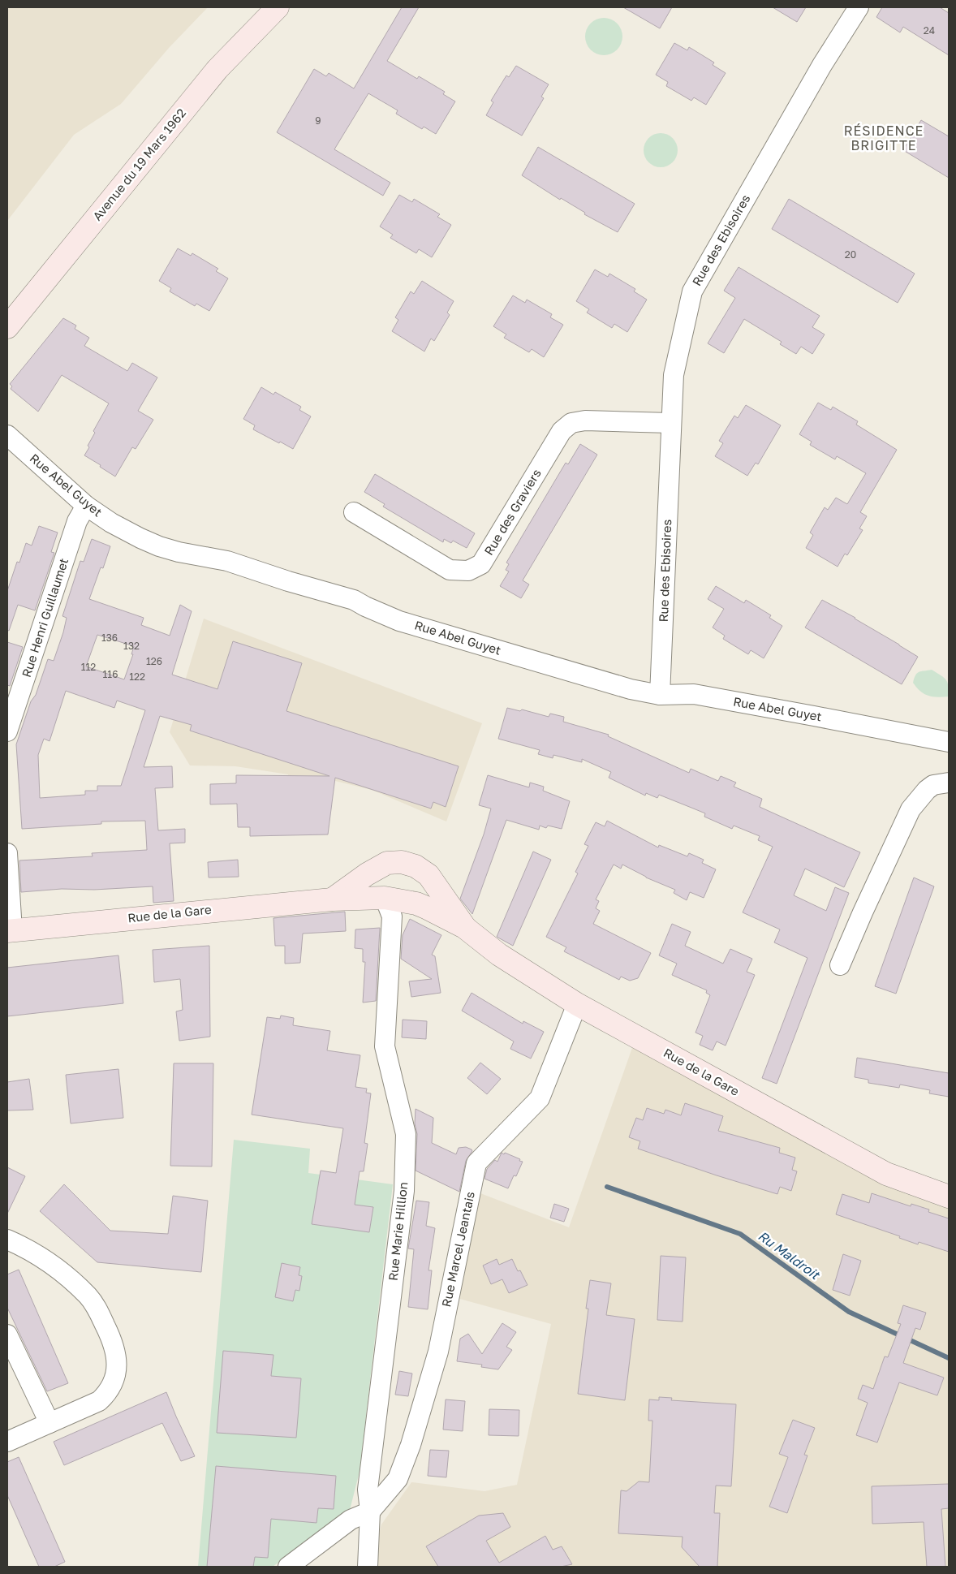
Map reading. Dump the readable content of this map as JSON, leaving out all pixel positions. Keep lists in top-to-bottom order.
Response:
{
  "streets": {
    "street": [
      "Avenue du 19 Mars 1962",
      "Rue des Ebisoires",
      "Rue Abel Guyet",
      "Rue des Graviers",
      "Rue Henri Guillaumet",
      "Rue de la Gare",
      "Rue Marie Hillion",
      "Rue Marcel Jeantais"
    ]
  },
  "crossings": [
    ["Rue des Ebisoires", "Rue Abel Guyet"],
    ["Rue des Ebisoires", "Rue des Graviers"],
    ["Rue Abel Guyet", "Rue Henri Guillaumet"],
    ["Rue de la Gare", "Rue Marie Hillion"],
    ["Rue de la Gare", "Rue Marcel Jeantais"],
    ["Rue Marie Hillion", "Rue Marcel Jeantais"]
  ],
  "districts": ["RÉSIDENCE BRIGITTE"],
  "water": ["Ru Maldroit"],
  "house_numbers": [
    "24",
    "9",
    "20",
    "136",
    "132",
    "126",
    "112",
    "116",
    "122"
  ]
}
